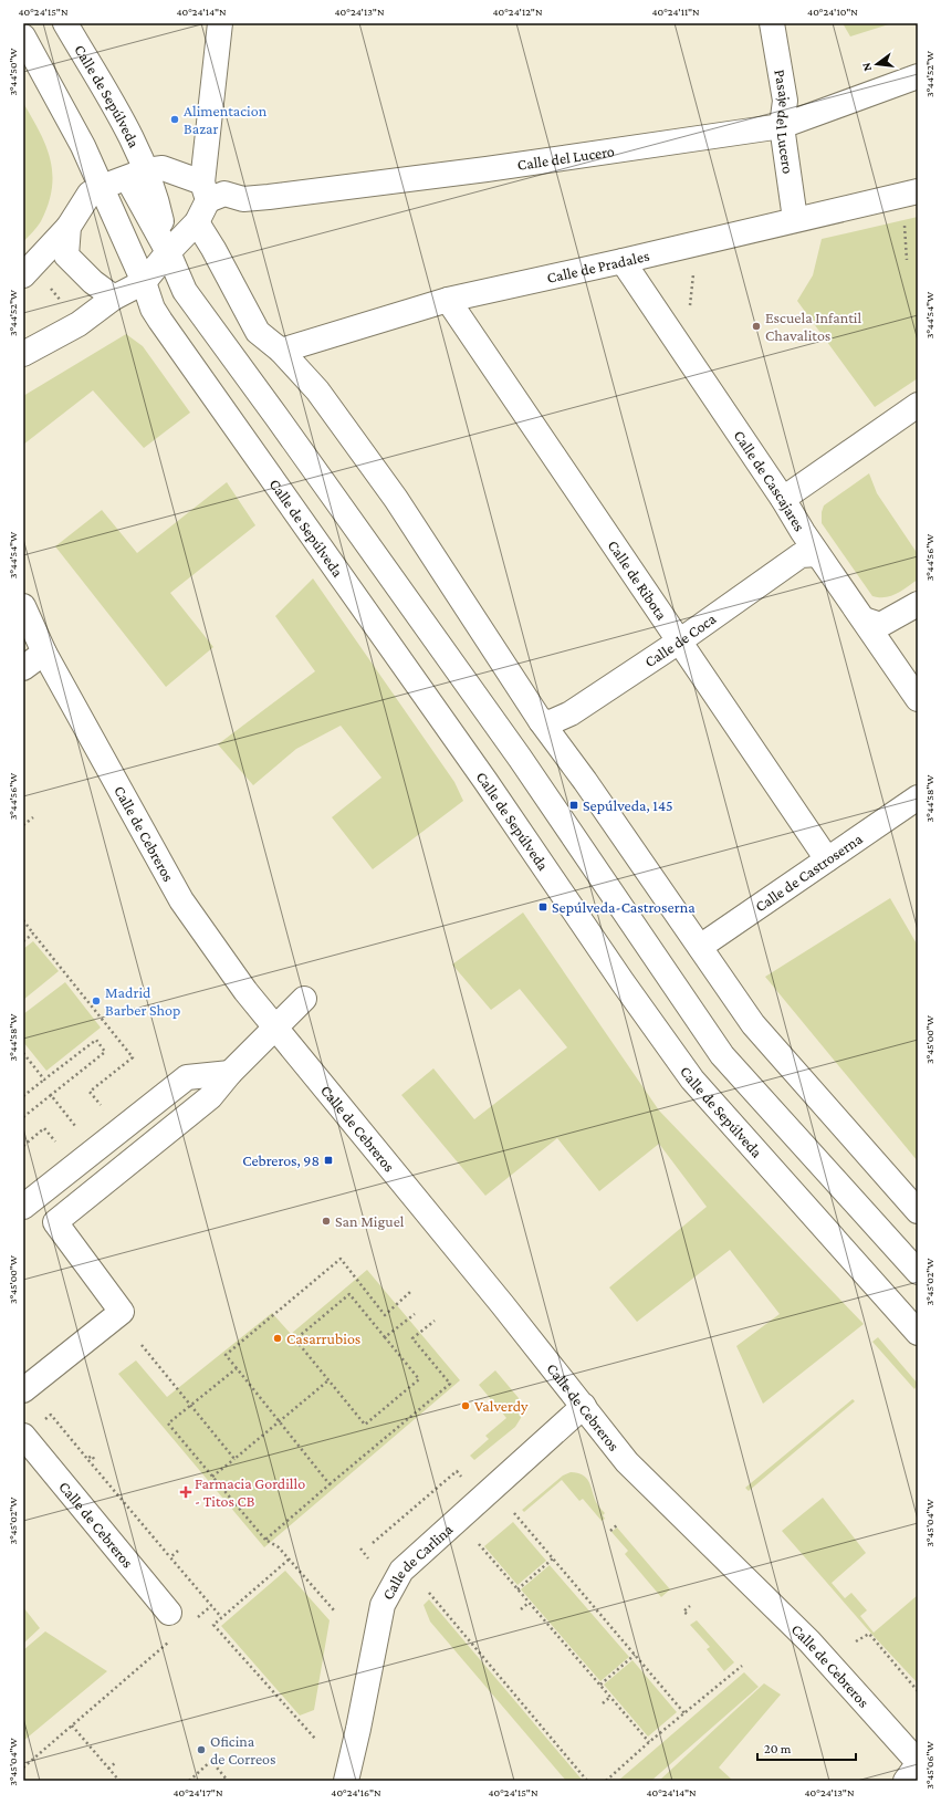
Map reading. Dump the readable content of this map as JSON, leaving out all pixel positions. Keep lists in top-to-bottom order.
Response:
{
  "streets": {
    "street": [
      "Calle de Sepúlveda",
      "Pasaje del Lucero",
      "Calle del Lucero",
      "Calle de Pradales",
      "Calle de Cascajares",
      "Calle de Ribota",
      "Calle de Coca",
      "Calle de Cebreros",
      "Calle de Castroserna",
      "Calle de Carlina"
    ]
  },
  "crossings": [
    ["Pasaje del Lucero", "Calle del Lucero"],
    ["Pasaje del Lucero", "Calle de Pradales"],
    ["Calle de Pradales", "Calle de Cascajares"],
    ["Calle de Pradales", "Calle de Ribota"],
    ["Calle de Cascajares", "Calle de Coca"],
    ["Calle de Ribota", "Calle de Coca"],
    ["Calle de Ribota", "Calle de Castroserna"],
    ["Calle de Cebreros", "Calle de Carlina"]
  ],
  "places": {
    "other": [
      "Alimentacion Bazar",
      "Escuela Infantil Chavalitos",
      "Madrid Barber Shop",
      "San Miguel",
      "Casarrubios",
      "Valverdy",
      "Oficina de Correos"
    ],
    "transit": ["Sepúlveda, 145", "Sepúlveda-Castroserna", "Cebreros, 98"],
    "health": ["Farmacia Gordillo - Titos CB"]
  },
  "scale_bar": "20 m",
  "north": "left",
  "coordinates": [
    "40°24'15\"N",
    "40°24'14\"N",
    "40°24'13\"N",
    "40°24'12\"N",
    "40°24'11\"N",
    "40°24'10\"N",
    "3°44'50\"W",
    "3°44'52\"W",
    "3°44'54\"W",
    "3°44'56\"W",
    "3°44'58\"W",
    "3°45'00\"W",
    "3°45'02\"W",
    "3°45'04\"W",
    "3°45'06\"W",
    "40°24'17\"N",
    "40°24'16\"N"
  ]
}
